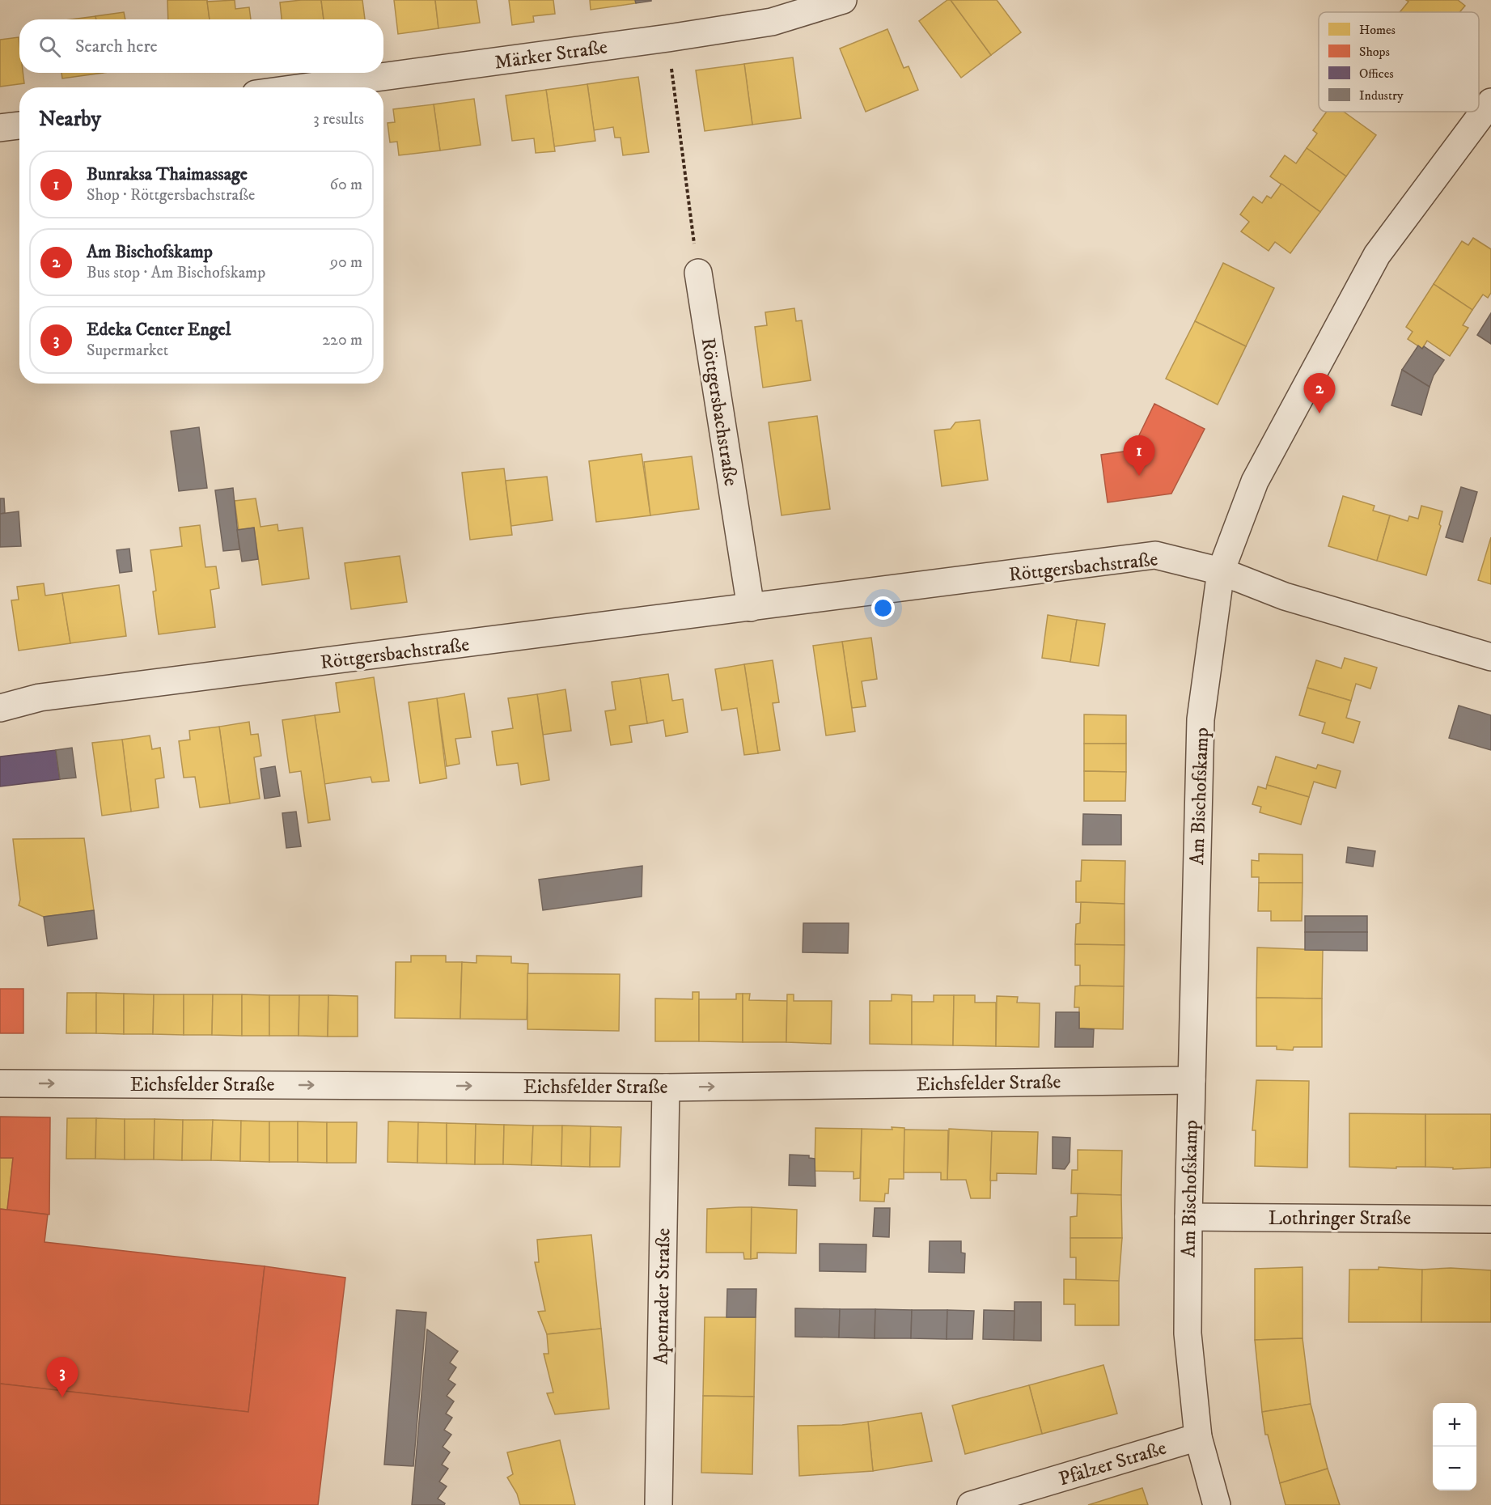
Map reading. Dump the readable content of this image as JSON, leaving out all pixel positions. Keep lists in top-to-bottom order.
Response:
{
  "streets": {
    "street": [
      "Märker Straße",
      "Röttgersbachstraße",
      "Am Bischofskamp",
      "Eichsfelder Straße",
      "Lothringer Straße",
      "Apenrader Straße",
      "Pfälzer Straße"
    ]
  },
  "crossings": [
    ["Röttgersbachstraße", "Am Bischofskamp"],
    ["Am Bischofskamp", "Eichsfelder Straße"],
    ["Am Bischofskamp", "Lothringer Straße"],
    ["Am Bischofskamp", "Pfälzer Straße"],
    ["Eichsfelder Straße", "Apenrader Straße"]
  ],
  "one_way": ["Eichsfelder Straße"],
  "legend": [
    "Homes",
    "Shops",
    "Offices",
    "Industry"
  ],
  "page": {
    "search": "Search here",
    "heading": ["Nearby", "3 results"],
    "list": [
      {
        "mark": "1",
        "name": "Bunraksa Thaimassage",
        "note": "Shop · Röttgersbachstraße",
        "value": "60 m"
      },
      {
        "mark": "2",
        "name": "Am Bischofskamp",
        "note": "Bus stop · Am Bischofskamp",
        "value": "90 m"
      },
      {
        "mark": "3",
        "name": "Edeka Center Engel",
        "note": "Supermarket",
        "value": "220 m"
      }
    ],
    "pins": ["2", "1", "3"],
    "map_buttons": ["+", "−"]
  }
}
